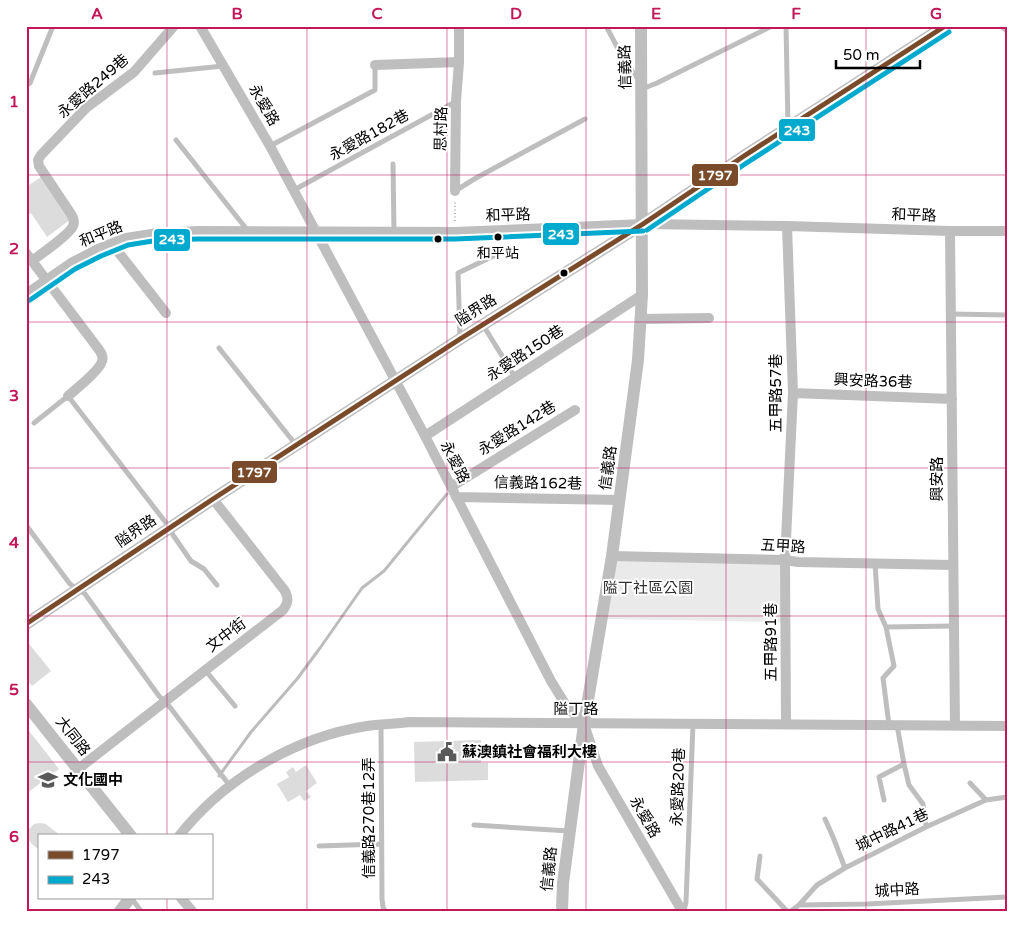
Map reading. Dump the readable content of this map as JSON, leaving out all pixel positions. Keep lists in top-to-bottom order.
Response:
{
  "streets": {
    "street": [
      "信義路",
      "永愛路249巷",
      "永愛路",
      "思村路",
      "和平路",
      "隘界路",
      "永愛路150巷",
      "興安路36巷",
      "五甲路57巷",
      "永愛路142巷",
      "興安路",
      "信義路162巷",
      "五甲路",
      "文中街",
      "五甲路91巷",
      "隘丁路",
      "大同路"
    ],
    "lane": [
      "永愛路182巷",
      "永愛路20巷",
      "信義路270巷12弄",
      "城中路41巷",
      "城中路"
    ]
  },
  "crossings": [
    ["信義路", "永愛路"],
    ["信義路", "和平路"],
    ["信義路", "隘界路"],
    ["信義路", "永愛路150巷"],
    ["信義路", "信義路162巷"],
    ["信義路", "五甲路"],
    ["信義路", "隘丁路"],
    ["永愛路", "永愛路182巷"],
    ["永愛路", "和平路"],
    ["永愛路", "隘界路"],
    ["永愛路", "永愛路150巷"],
    ["永愛路", "永愛路142巷"],
    ["永愛路", "信義路162巷"],
    ["永愛路", "隘丁路"],
    ["永愛路", "永愛路20巷"],
    ["思村路", "永愛路182巷"],
    ["和平路", "隘界路"],
    ["和平路", "五甲路57巷"],
    ["和平路", "興安路"],
    ["隘界路", "文中街"],
    ["興安路36巷", "五甲路57巷"],
    ["興安路36巷", "興安路"],
    ["五甲路57巷", "五甲路"],
    ["五甲路57巷", "五甲路91巷"],
    ["永愛路142巷", "信義路162巷"],
    ["興安路", "五甲路"],
    ["興安路", "隘丁路"],
    ["五甲路", "五甲路91巷"],
    ["文中街", "大同路"],
    ["五甲路91巷", "隘丁路"],
    ["隘丁路", "永愛路20巷"],
    ["隘丁路", "信義路270巷12弄"],
    ["城中路41巷", "城中路"]
  ],
  "parks": ["隘丁社區公園"],
  "places": {
    "other": ["和平站"],
    "public building": ["蘇澳鎮社會福利大樓"],
    "school or university": ["文化國中"]
  },
  "lines": ["transit line 1797", "transit line 243"],
  "legend": ["1797", "243"],
  "scale_bar": "50 m",
  "grid": {
    "columns": [
      "A",
      "B",
      "C",
      "D",
      "E",
      "F",
      "G"
    ],
    "rows": [
      "1",
      "2",
      "3",
      "4",
      "5",
      "6"
    ]
  }
}
